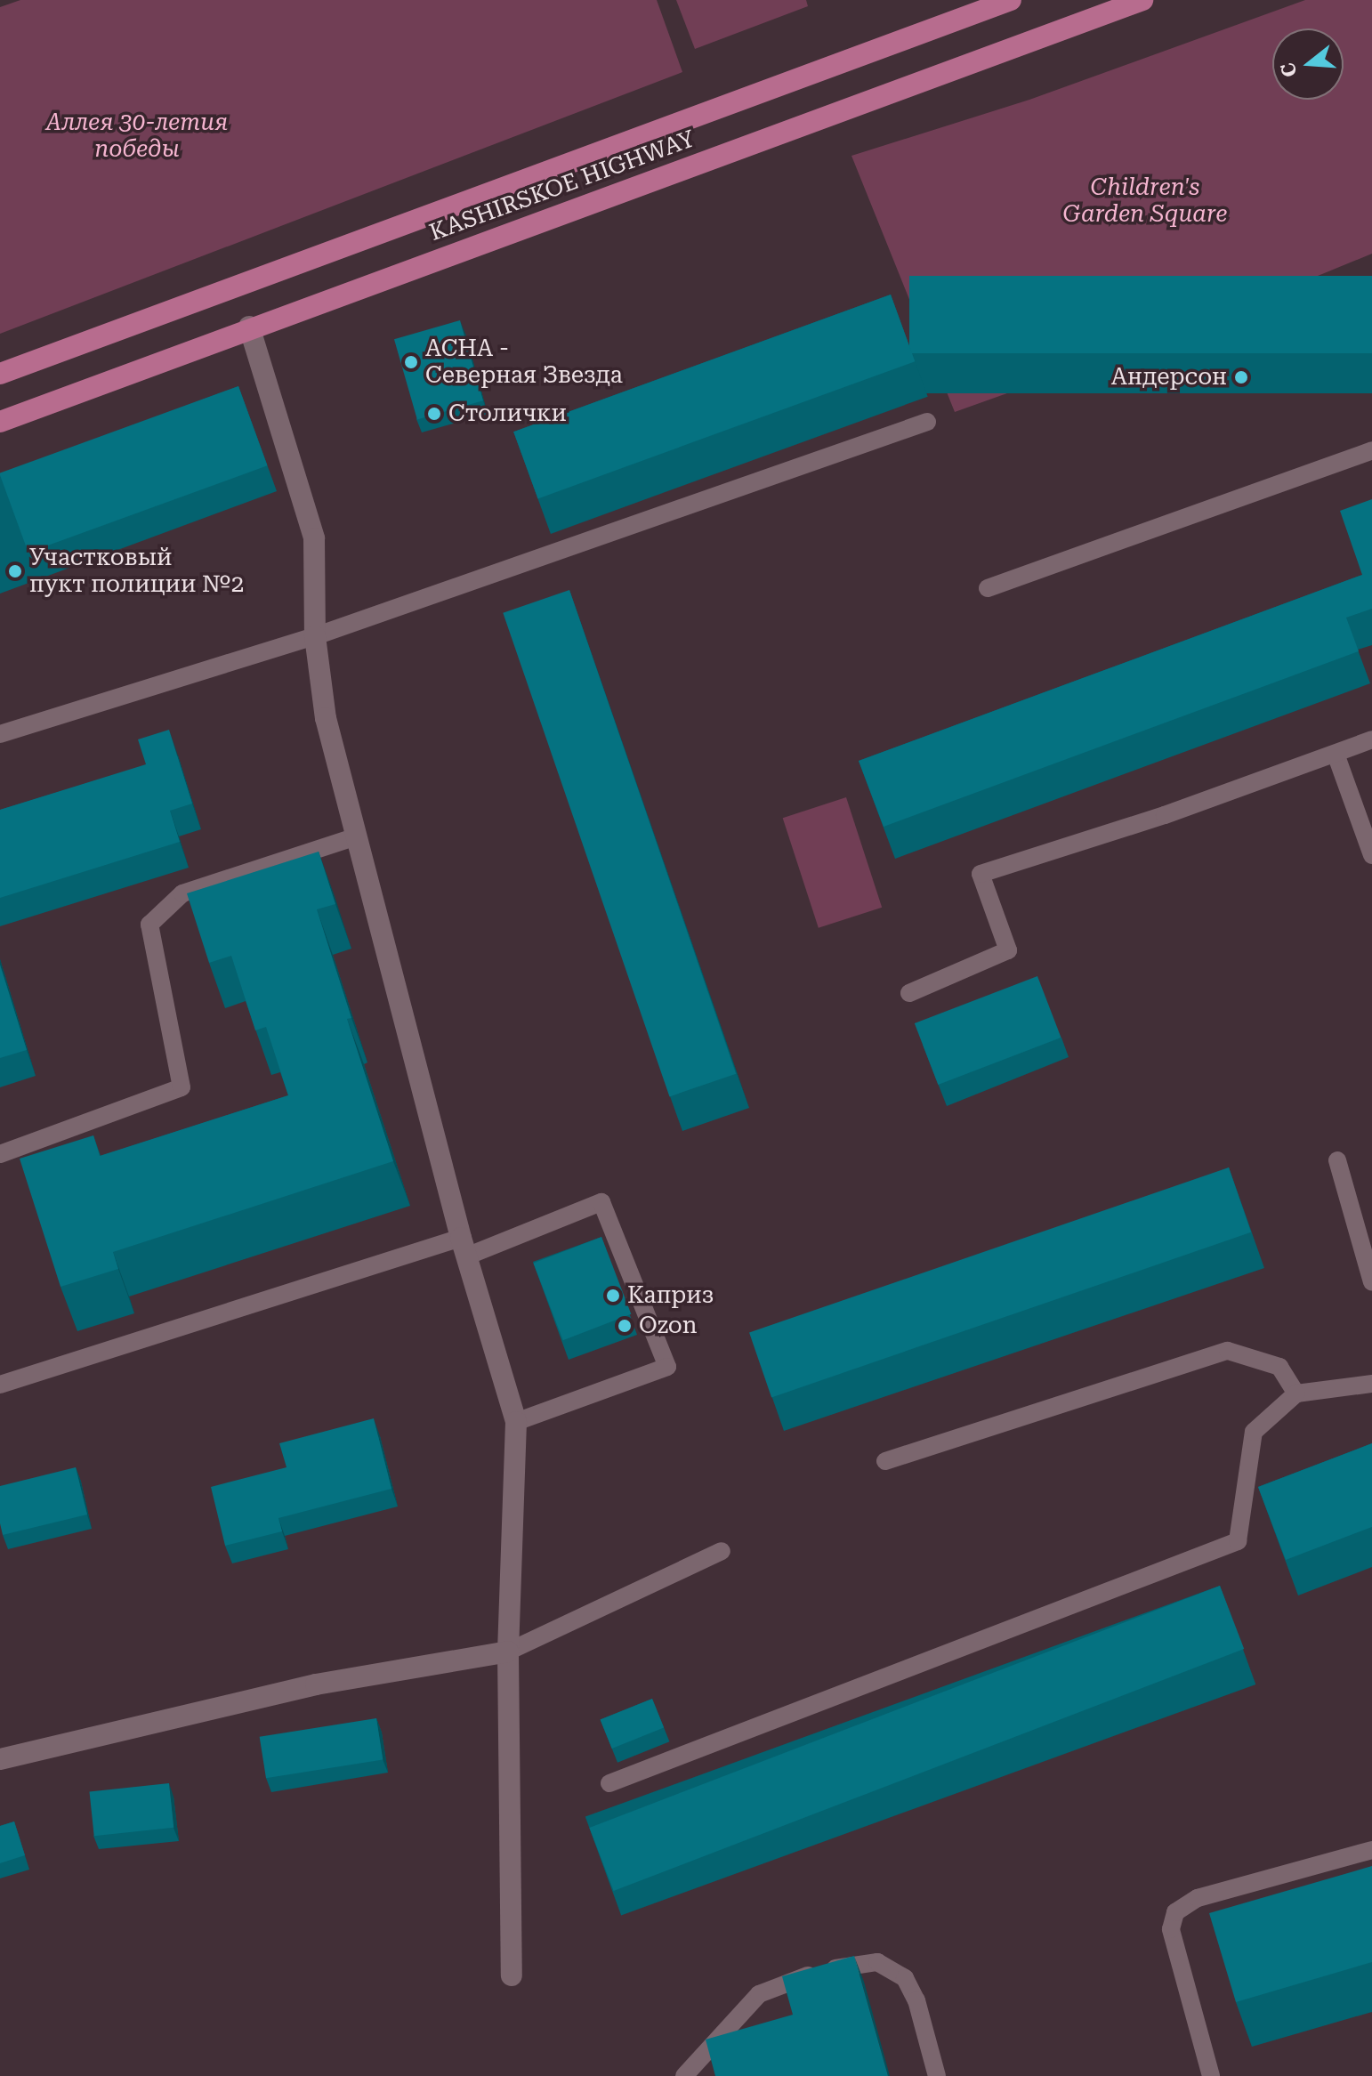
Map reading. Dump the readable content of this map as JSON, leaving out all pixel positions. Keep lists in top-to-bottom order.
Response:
{
  "streets": {
    "main road": ["KASHIRSKOE HIGHWAY"]
  },
  "parks": ["Аллея 30-летия победы", "Children's Garden Square"],
  "places": [
    "АСНА - Северная Звезда",
    "Андерсон",
    "Столички",
    "Участковый пукт полиции №2",
    "Каприз",
    "Ozon"
  ],
  "north": "left"
}
